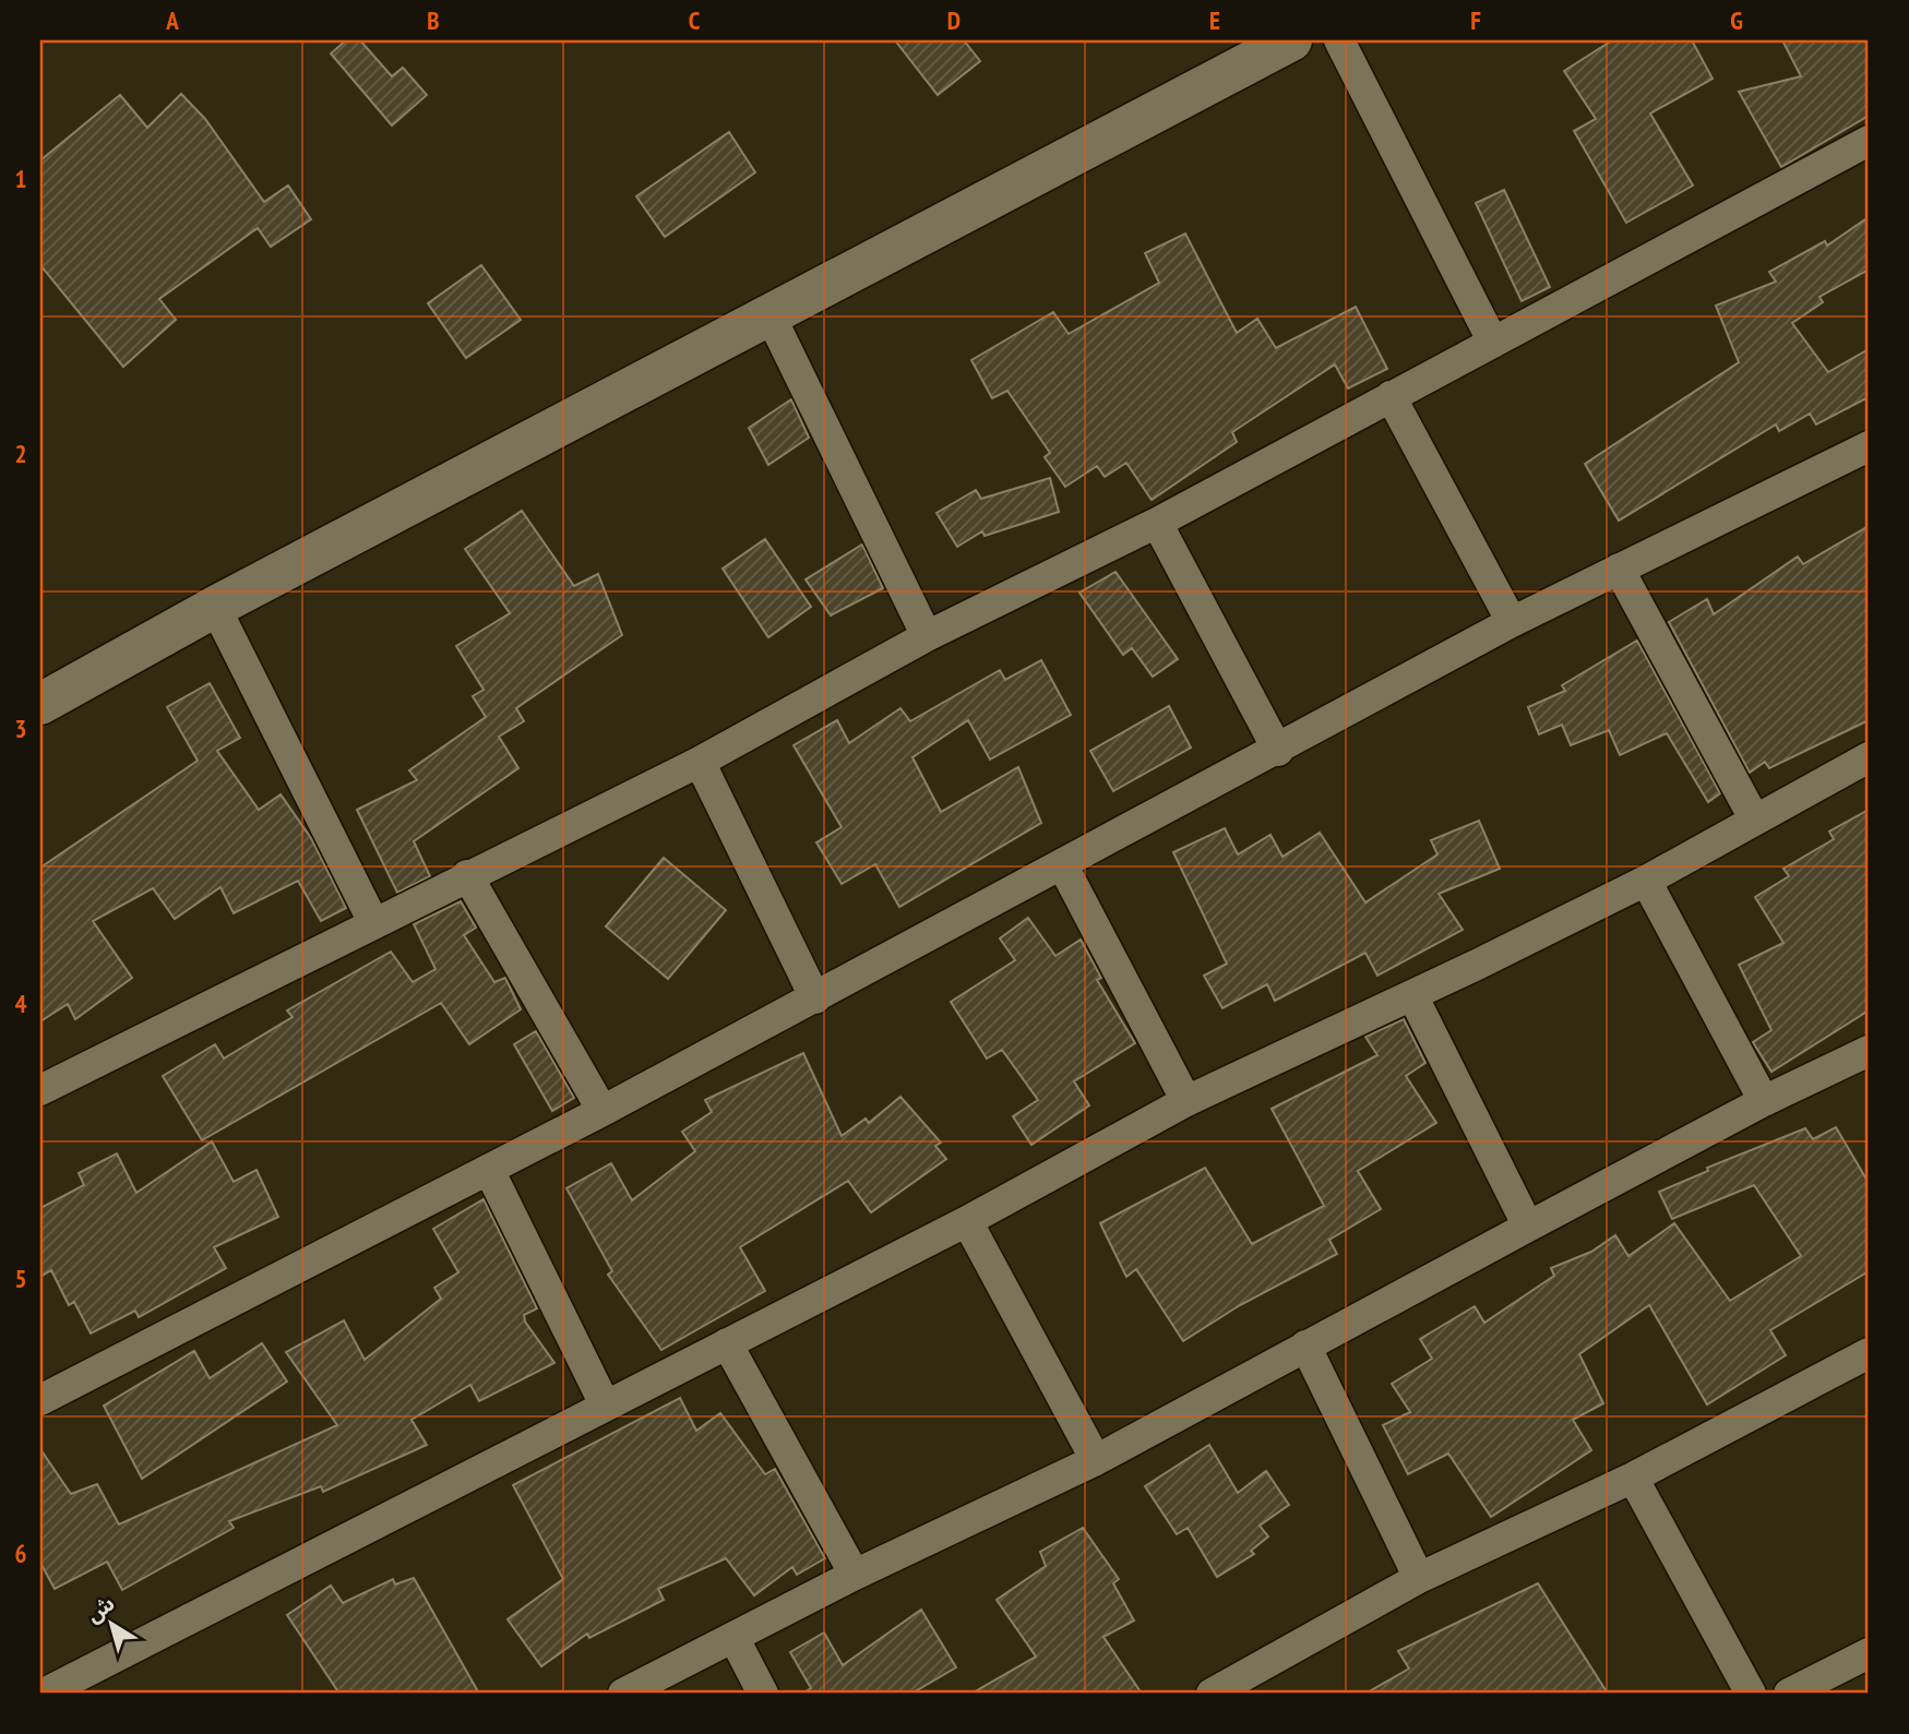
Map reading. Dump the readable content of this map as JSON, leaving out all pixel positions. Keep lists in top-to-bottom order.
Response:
{
  "north": "top left",
  "grid": {
    "columns": [
      "A",
      "B",
      "C",
      "D",
      "E",
      "F",
      "G"
    ],
    "rows": [
      "1",
      "2",
      "3",
      "4",
      "5",
      "6"
    ]
  }
}
